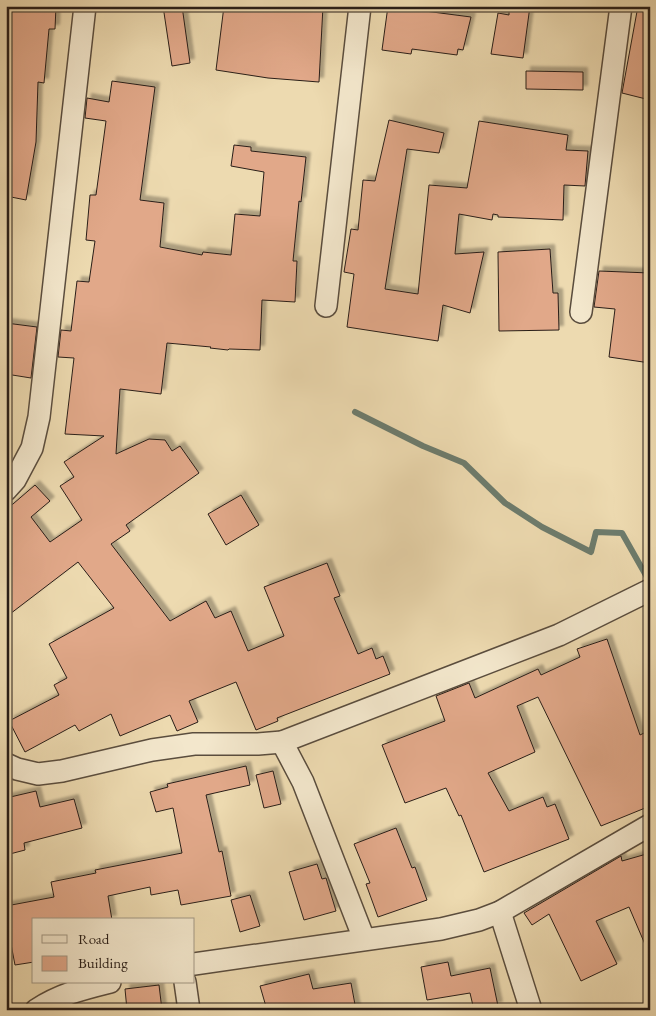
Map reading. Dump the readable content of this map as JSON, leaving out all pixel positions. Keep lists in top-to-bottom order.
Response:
{
  "legend": ["Road", "Building"]
}
